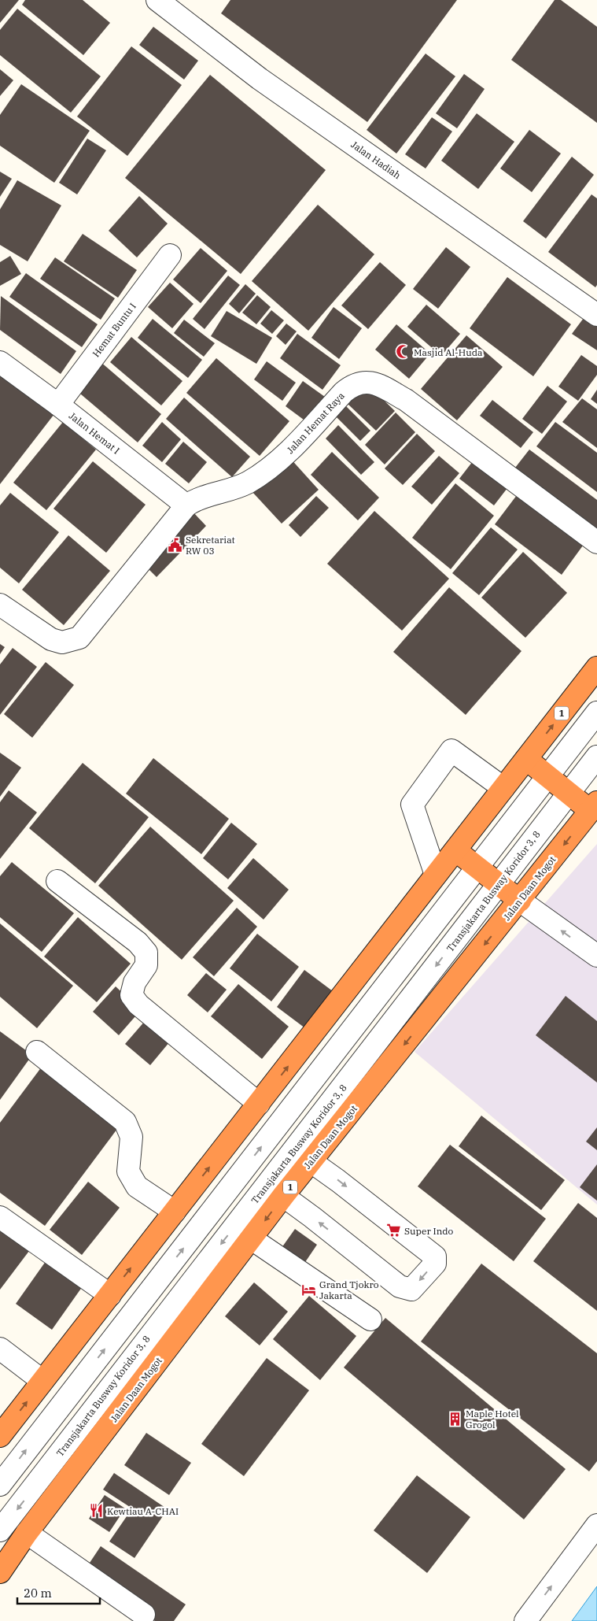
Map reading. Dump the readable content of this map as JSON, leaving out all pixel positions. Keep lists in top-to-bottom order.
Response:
{
  "streets": {
    "highway": ["1", "Jalan Daan Mogot"],
    "street": [
      "Jalan Hadiah",
      "Hemat Buntu I",
      "Jalan Hemat Raya",
      "Jalan Hemat I",
      "Transjakarta Busway Koridor 3, 8"
    ]
  },
  "crossings": [
    ["Hemat Buntu I", "Jalan Hemat I"],
    ["Jalan Hemat Raya", "Jalan Hemat I"]
  ],
  "places": {
    "mosque": ["Masjid Al-Huda"],
    "public building": ["Sekretariat RW 03"],
    "supermarket": ["Super Indo"],
    "hotel": ["Grand Tjokro Jakarta"],
    "building": ["Maple Hotel Grogol"],
    "restaurant": ["Kewtiau A-CHAI"]
  },
  "scale_bar": "20 m"
}
